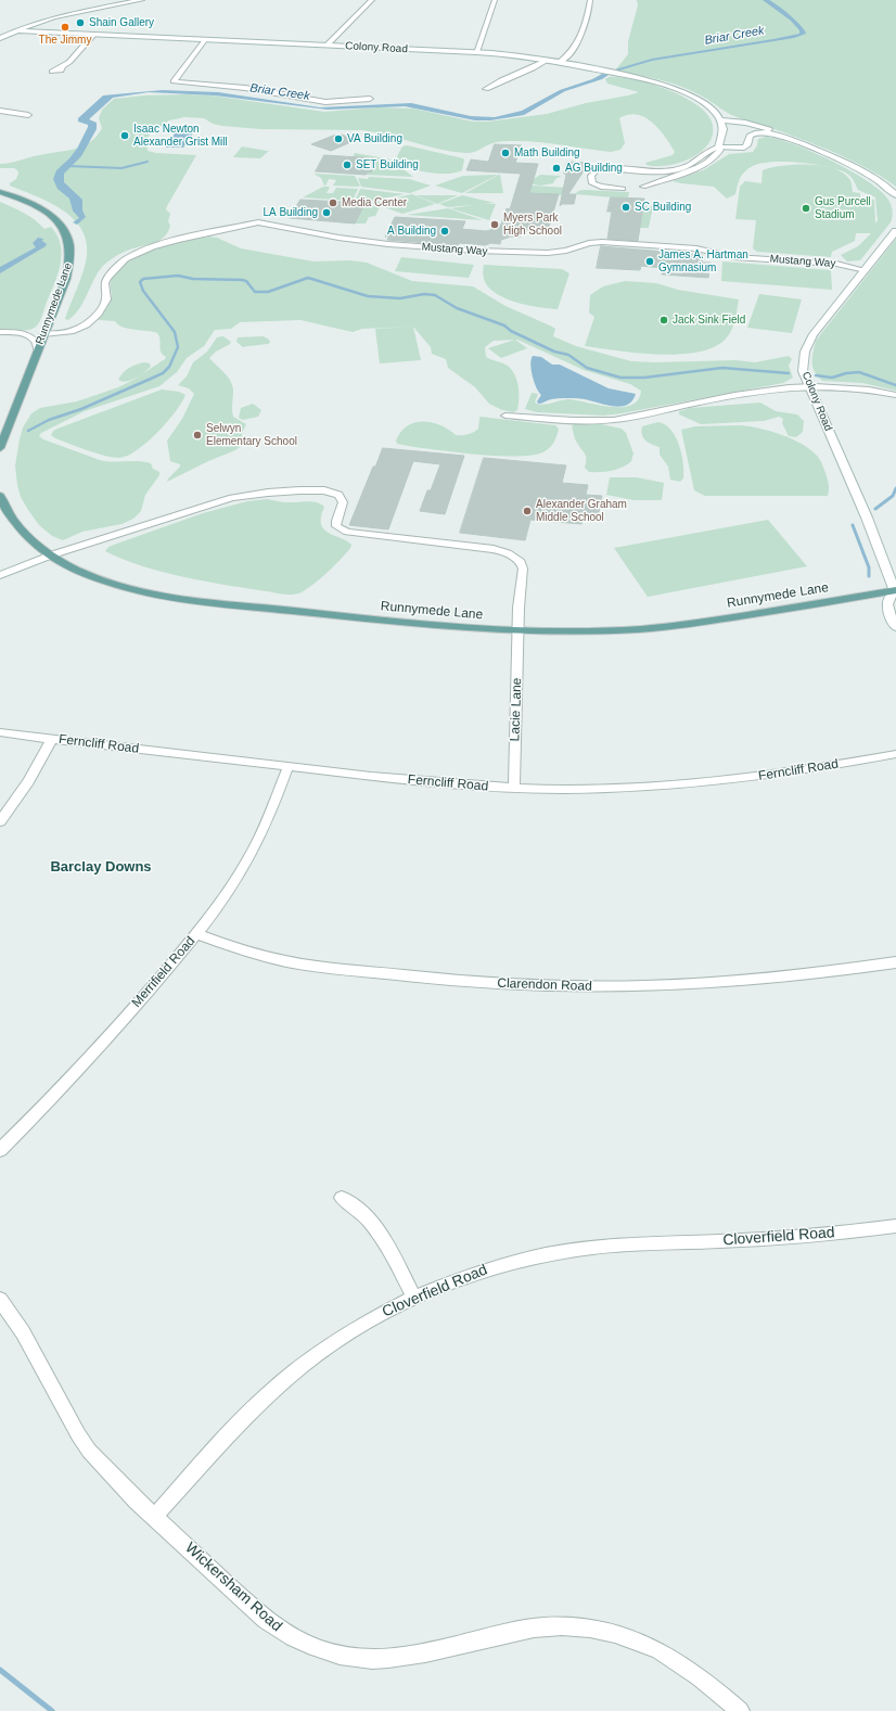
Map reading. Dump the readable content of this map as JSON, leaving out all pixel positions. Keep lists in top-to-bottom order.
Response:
{
  "streets": {
    "main road": ["Runnymede Lane"],
    "street": [
      "Colony Road",
      "Mustang Way",
      "Lacie Lane",
      "Ferncliff Road",
      "Merrifield Road",
      "Clarendon Road",
      "Cloverfield Road",
      "Wickersham Road"
    ]
  },
  "crossings": [
    ["Colony Road", "Mustang Way"],
    ["Colony Road", "Runnymede Lane"],
    ["Runnymede Lane", "Lacie Lane"],
    ["Lacie Lane", "Ferncliff Road"],
    ["Ferncliff Road", "Merrifield Road"],
    ["Merrifield Road", "Clarendon Road"],
    ["Cloverfield Road", "Wickersham Road"]
  ],
  "districts": ["Barclay Downs"],
  "water": ["Briar Creek"],
  "places": [
    "Shain Gallery",
    "The Jimmy",
    "Isaac Newton Alexander Grist Mill",
    "VA Building",
    "Math Building",
    "SET Building",
    "AG Building",
    "Media Center",
    "SC Building",
    "Gus Purcell Stadium",
    "LA Building",
    "Myers Park High School",
    "A Building",
    "James A. Hartman Gymnasium",
    "Jack Sink Field",
    "Selwyn Elementary School",
    "Alexander Graham Middle School"
  ]
}
